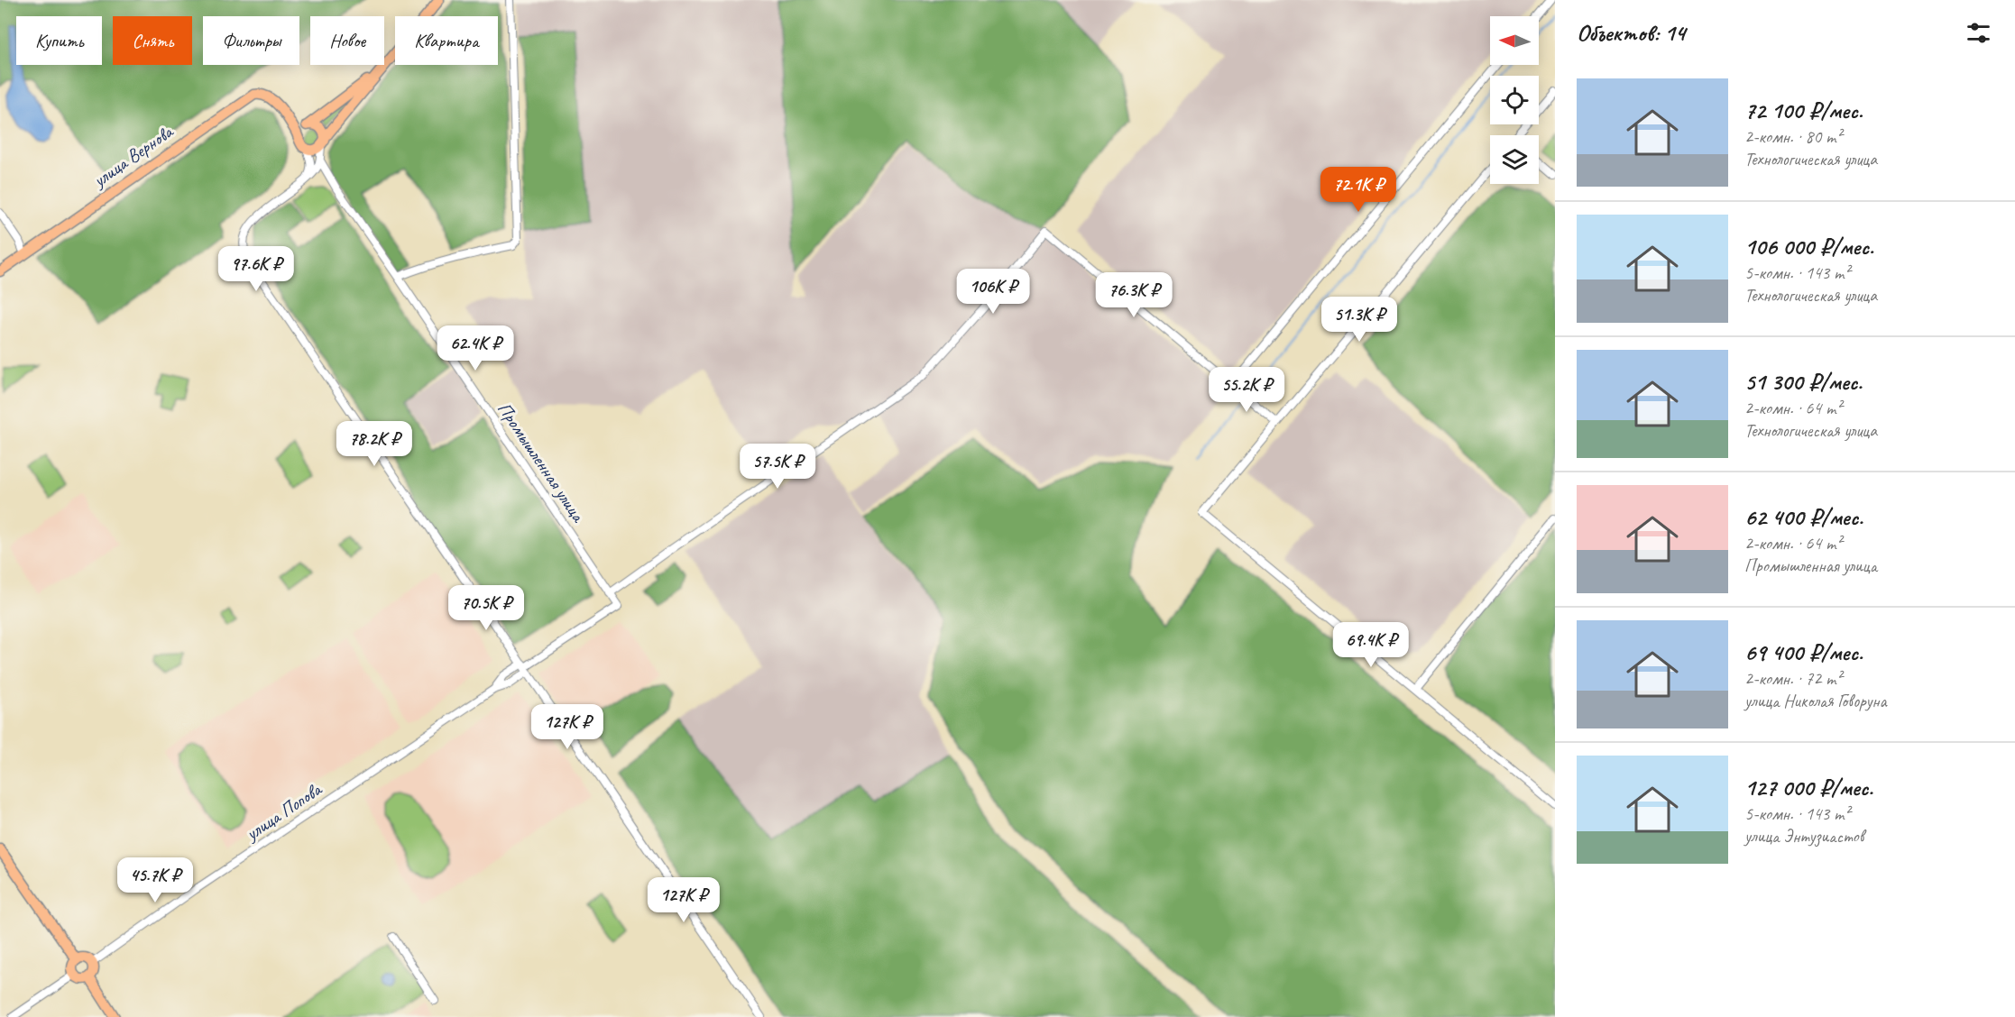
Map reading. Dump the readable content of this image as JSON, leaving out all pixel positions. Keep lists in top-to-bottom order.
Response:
{
  "streets": {
    "main road": ["улица Вернова"],
    "street": ["Промышленная улица", "улица Попова"]
  },
  "north": "left",
  "page": {
    "heading": "Объектов: 14",
    "chip": [
      "Купить",
      "Снять",
      "Фильтры",
      "Новое",
      "Квартира"
    ],
    "list": [
      {
        "name": "72 100 ₽/мес.",
        "note": "2-комн. · 80 m² · Технологическая улица"
      },
      {
        "name": "106 000 ₽/мес.",
        "note": "5-комн. · 143 m² · Технологическая улица"
      },
      {
        "name": "51 300 ₽/мес.",
        "note": "2-комн. · 64 m² · Технологическая улица"
      },
      {
        "name": "62 400 ₽/мес.",
        "note": "2-комн. · 64 m² · Промышленная улица"
      },
      {
        "name": "69 400 ₽/мес.",
        "note": "2-комн. · 72 m² · улица Николая Говоруна"
      },
      {
        "name": "127 000 ₽/мес.",
        "note": "5-комн. · 143 m² · улица Энтузиастов"
      }
    ],
    "price": [
      "72.1K ₽",
      "97.6K ₽",
      "106K ₽",
      "76.3K ₽",
      "51.3K ₽",
      "62.4K ₽",
      "55.2K ₽",
      "78.2K ₽",
      "57.5K ₽",
      "70.5K ₽",
      "69.4K ₽",
      "127K ₽",
      "45.7K ₽",
      "127K ₽"
    ]
  }
}
